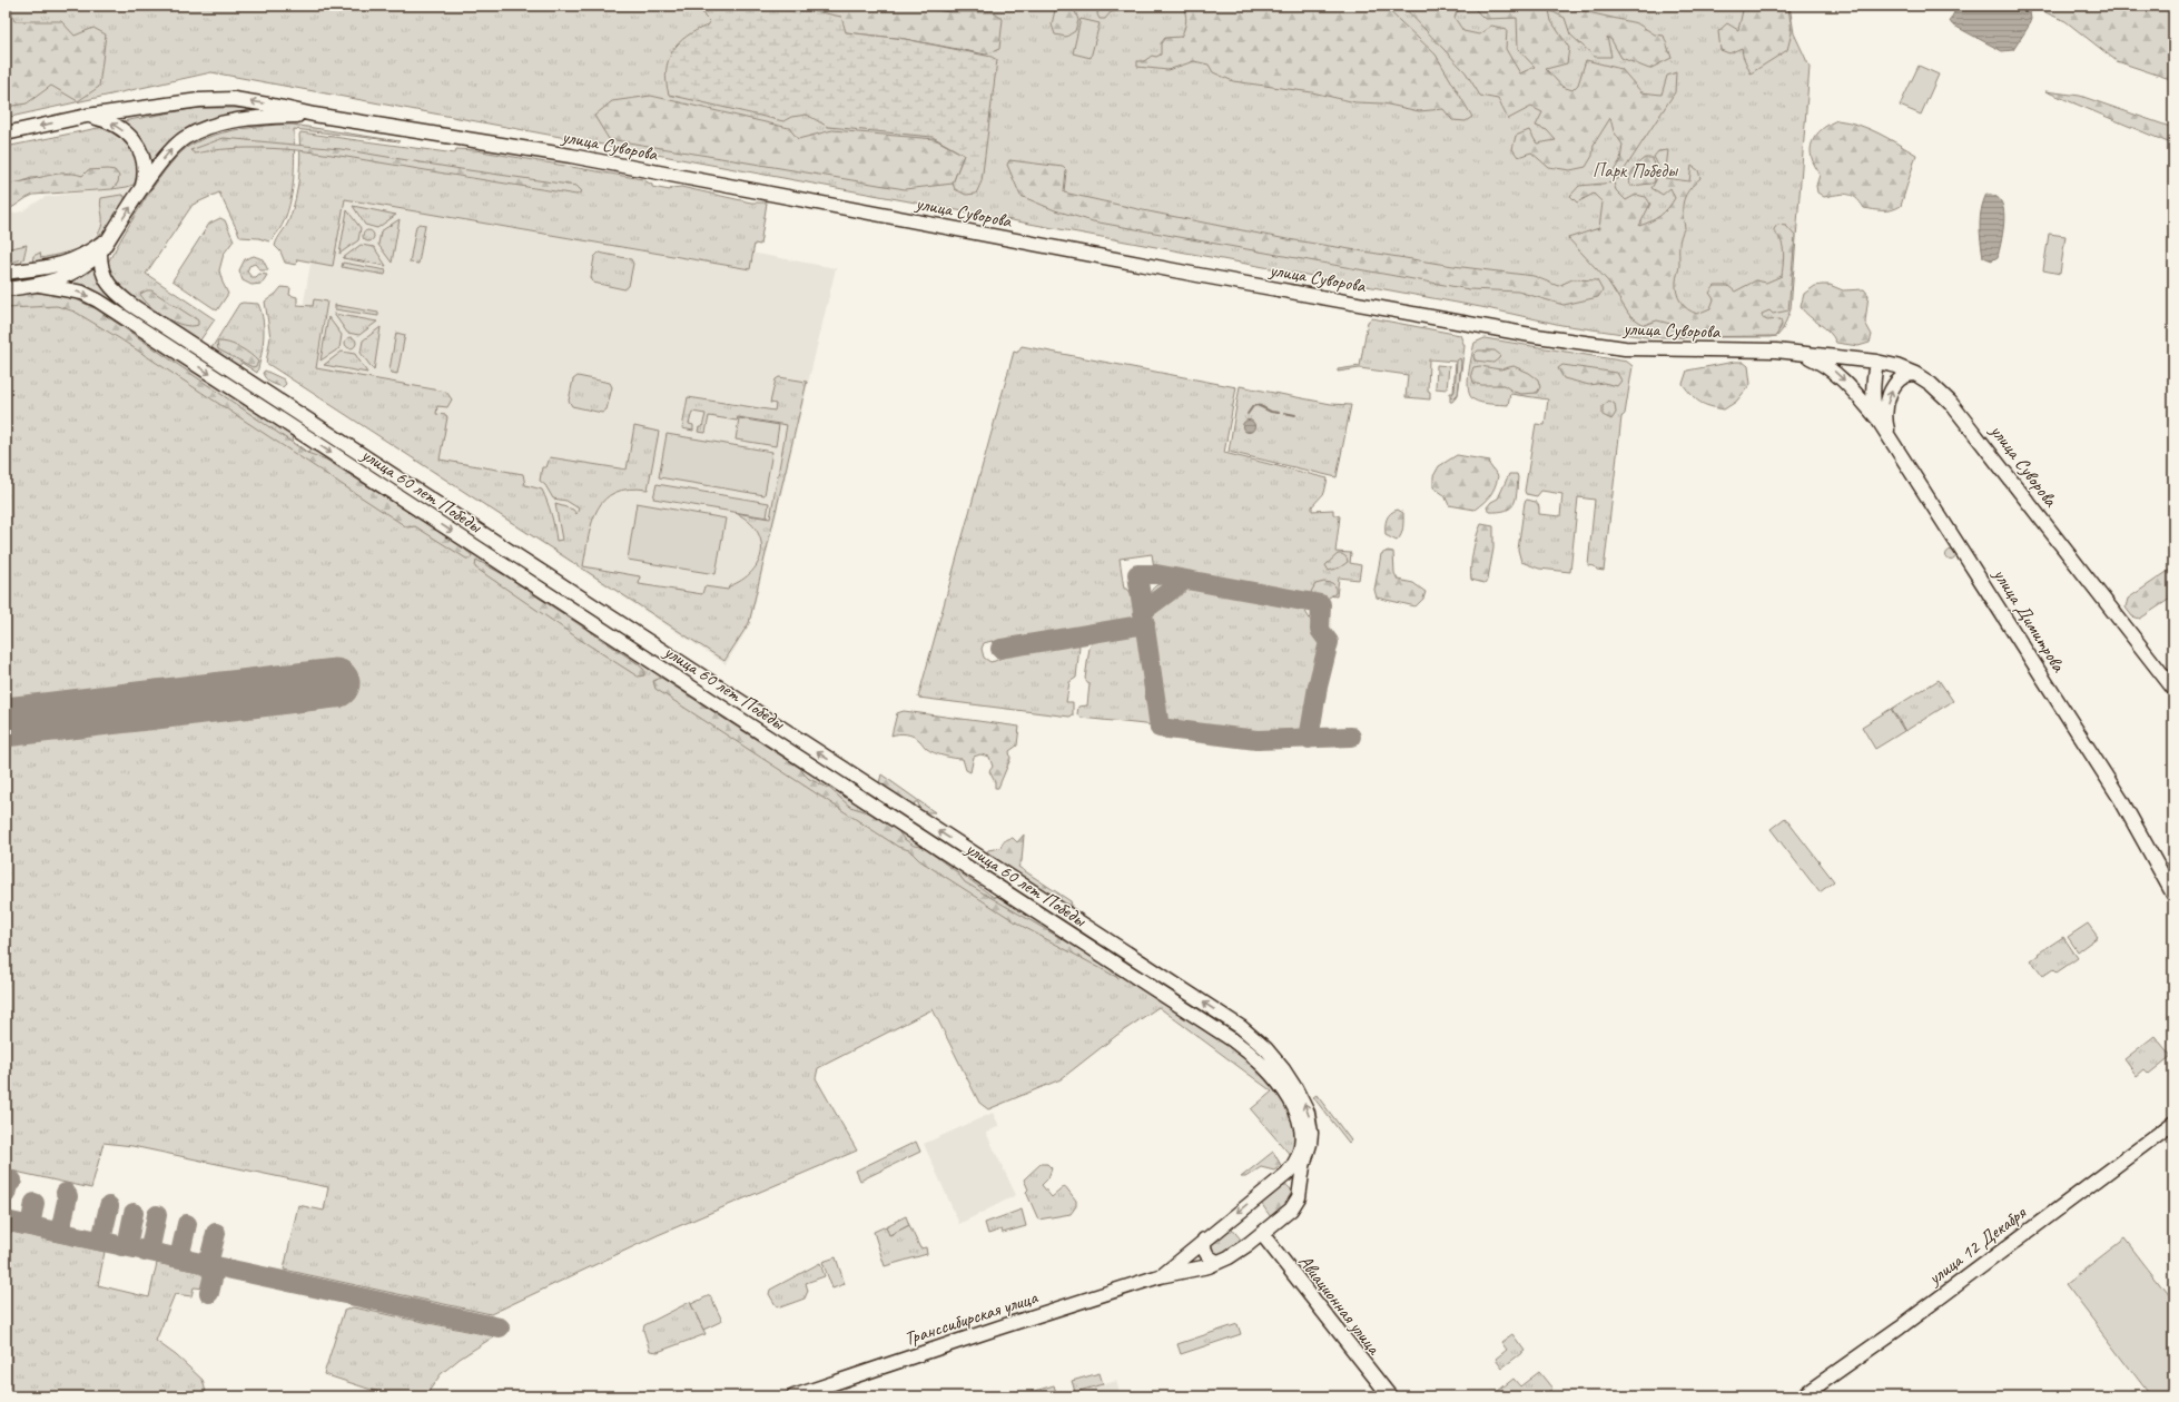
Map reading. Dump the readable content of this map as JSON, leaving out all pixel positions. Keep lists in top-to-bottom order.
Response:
{
  "streets": {
    "main road": [
      "улица Суворова",
      "улица 60 лет Победы",
      "улица Димитрова",
      "улица 12 Декабря",
      "Авиационная улица",
      "Транссибирская улица"
    ]
  },
  "crossings": [
    ["улица Суворова", "улица Димитрова"],
    ["улица 60 лет Победы", "Транссибирская улица"]
  ],
  "parks": ["Парк Победы"]
}
